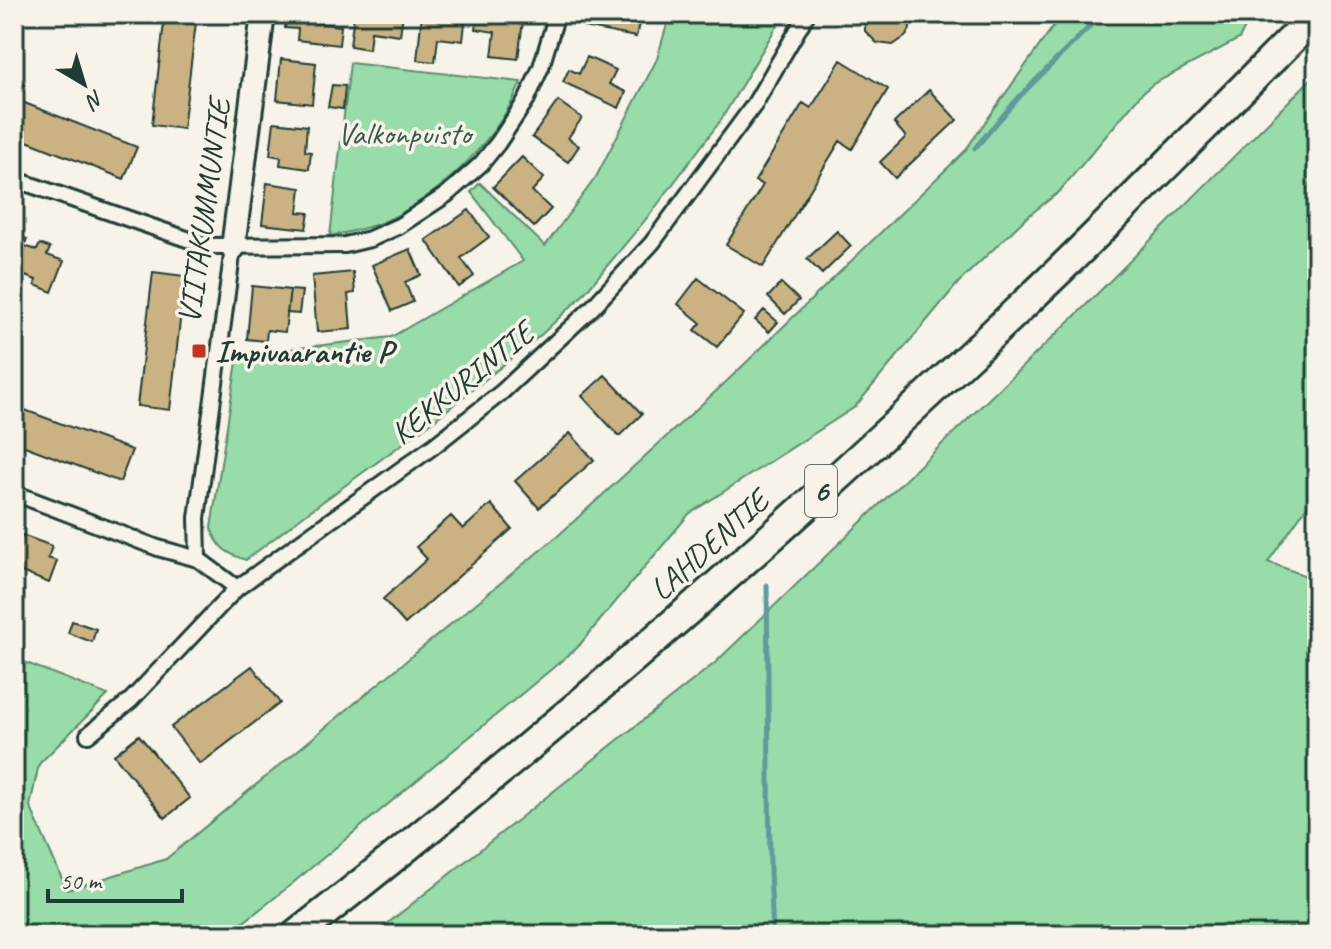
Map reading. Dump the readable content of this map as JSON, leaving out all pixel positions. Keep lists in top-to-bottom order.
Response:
{
  "streets": {
    "highway": ["6", "LAHDENTIE"],
    "street": ["VIITAKUMMUNTIE", "KEKKURINTIE"]
  },
  "parks": ["Valkonpuisto"],
  "places": {
    "transit": ["Impivaarantie P"]
  },
  "scale_bar": "50 m",
  "north": "bottom right"
}
